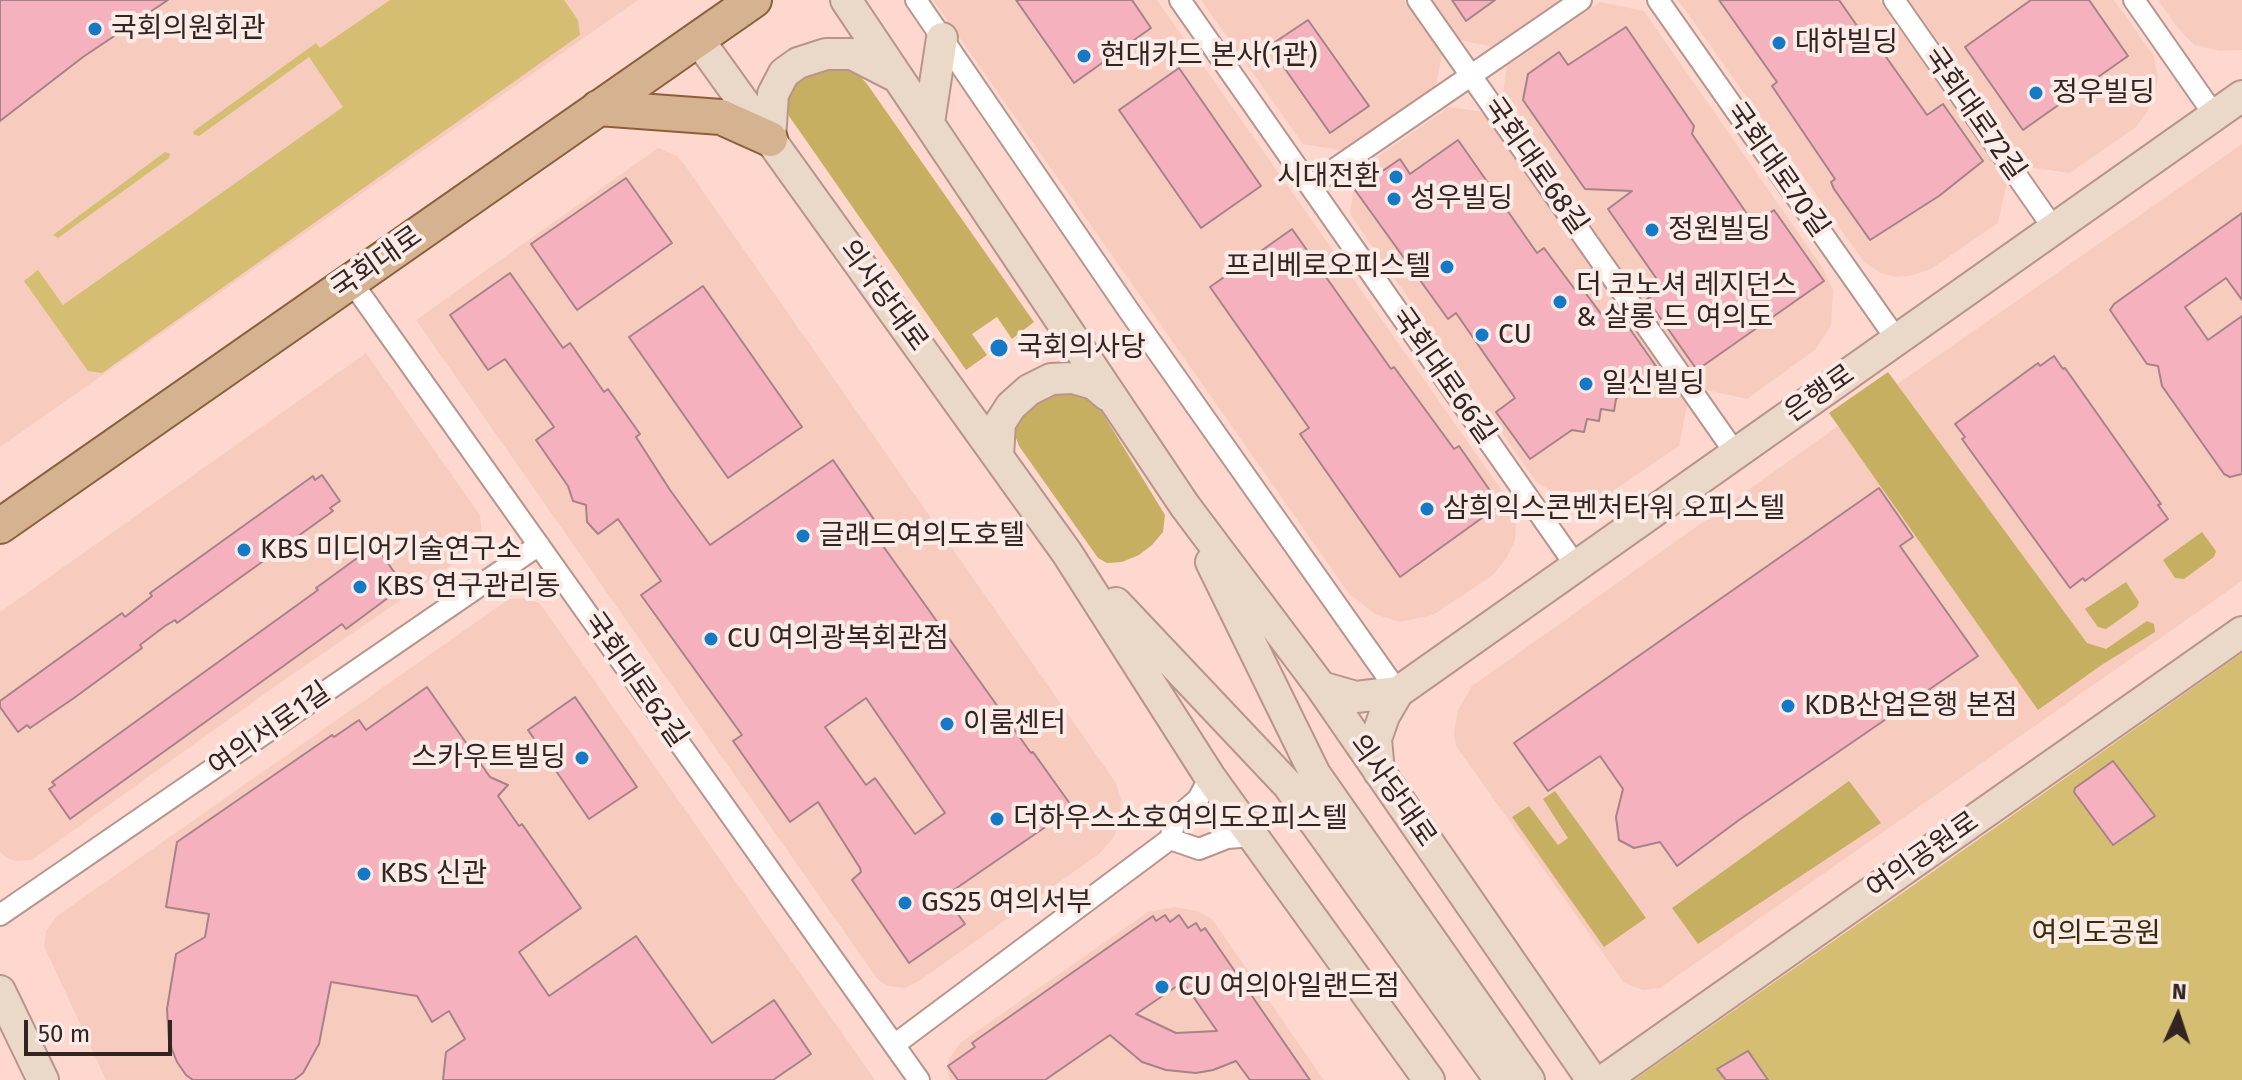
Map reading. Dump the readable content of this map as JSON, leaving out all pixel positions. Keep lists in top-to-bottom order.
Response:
{
  "streets": {
    "main road": [
      "국회대로",
      "의사당대로",
      "은행로",
      "여의공원로"
    ],
    "street": [
      "국회대로72길",
      "국회대로68길",
      "국회대로70길",
      "국회대로66길",
      "국회대로62길",
      "여의서로1길"
    ]
  },
  "crossings": [
    ["국회대로72길", "은행로"],
    ["국회대로68길", "은행로"],
    ["국회대로70길", "은행로"],
    ["국회대로", "의사당대로"],
    ["국회대로", "국회대로62길"],
    ["국회대로66길", "은행로"],
    ["국회대로62길", "여의서로1길"]
  ],
  "parks": ["여의도공원"],
  "places": [
    "국회의원회관",
    "대하빌딩",
    "현대카드 본사(1관)",
    "정우빌딩",
    "시대전환",
    "성우빌딩",
    "정원빌딩",
    "프리베로오피스텔",
    "더 코노셔 레지던스 & 살롱 드 여의도",
    "CU",
    "국회의사당",
    "일신빌딩",
    "삼희익스콘벤처타워 오피스텔",
    "글래드여의도호텔",
    "KBS 미디어기술연구소",
    "KBS 연구관리동",
    "CU 여의광복회관점",
    "KDB산업은행 본점",
    "이룸센터",
    "스카우트빌딩",
    "더하우스소호여의도오피스텔",
    "KBS 신관",
    "GS25 여의서부",
    "CU 여의아일랜드점"
  ],
  "scale_bar": "50 m",
  "north": "top"
}
